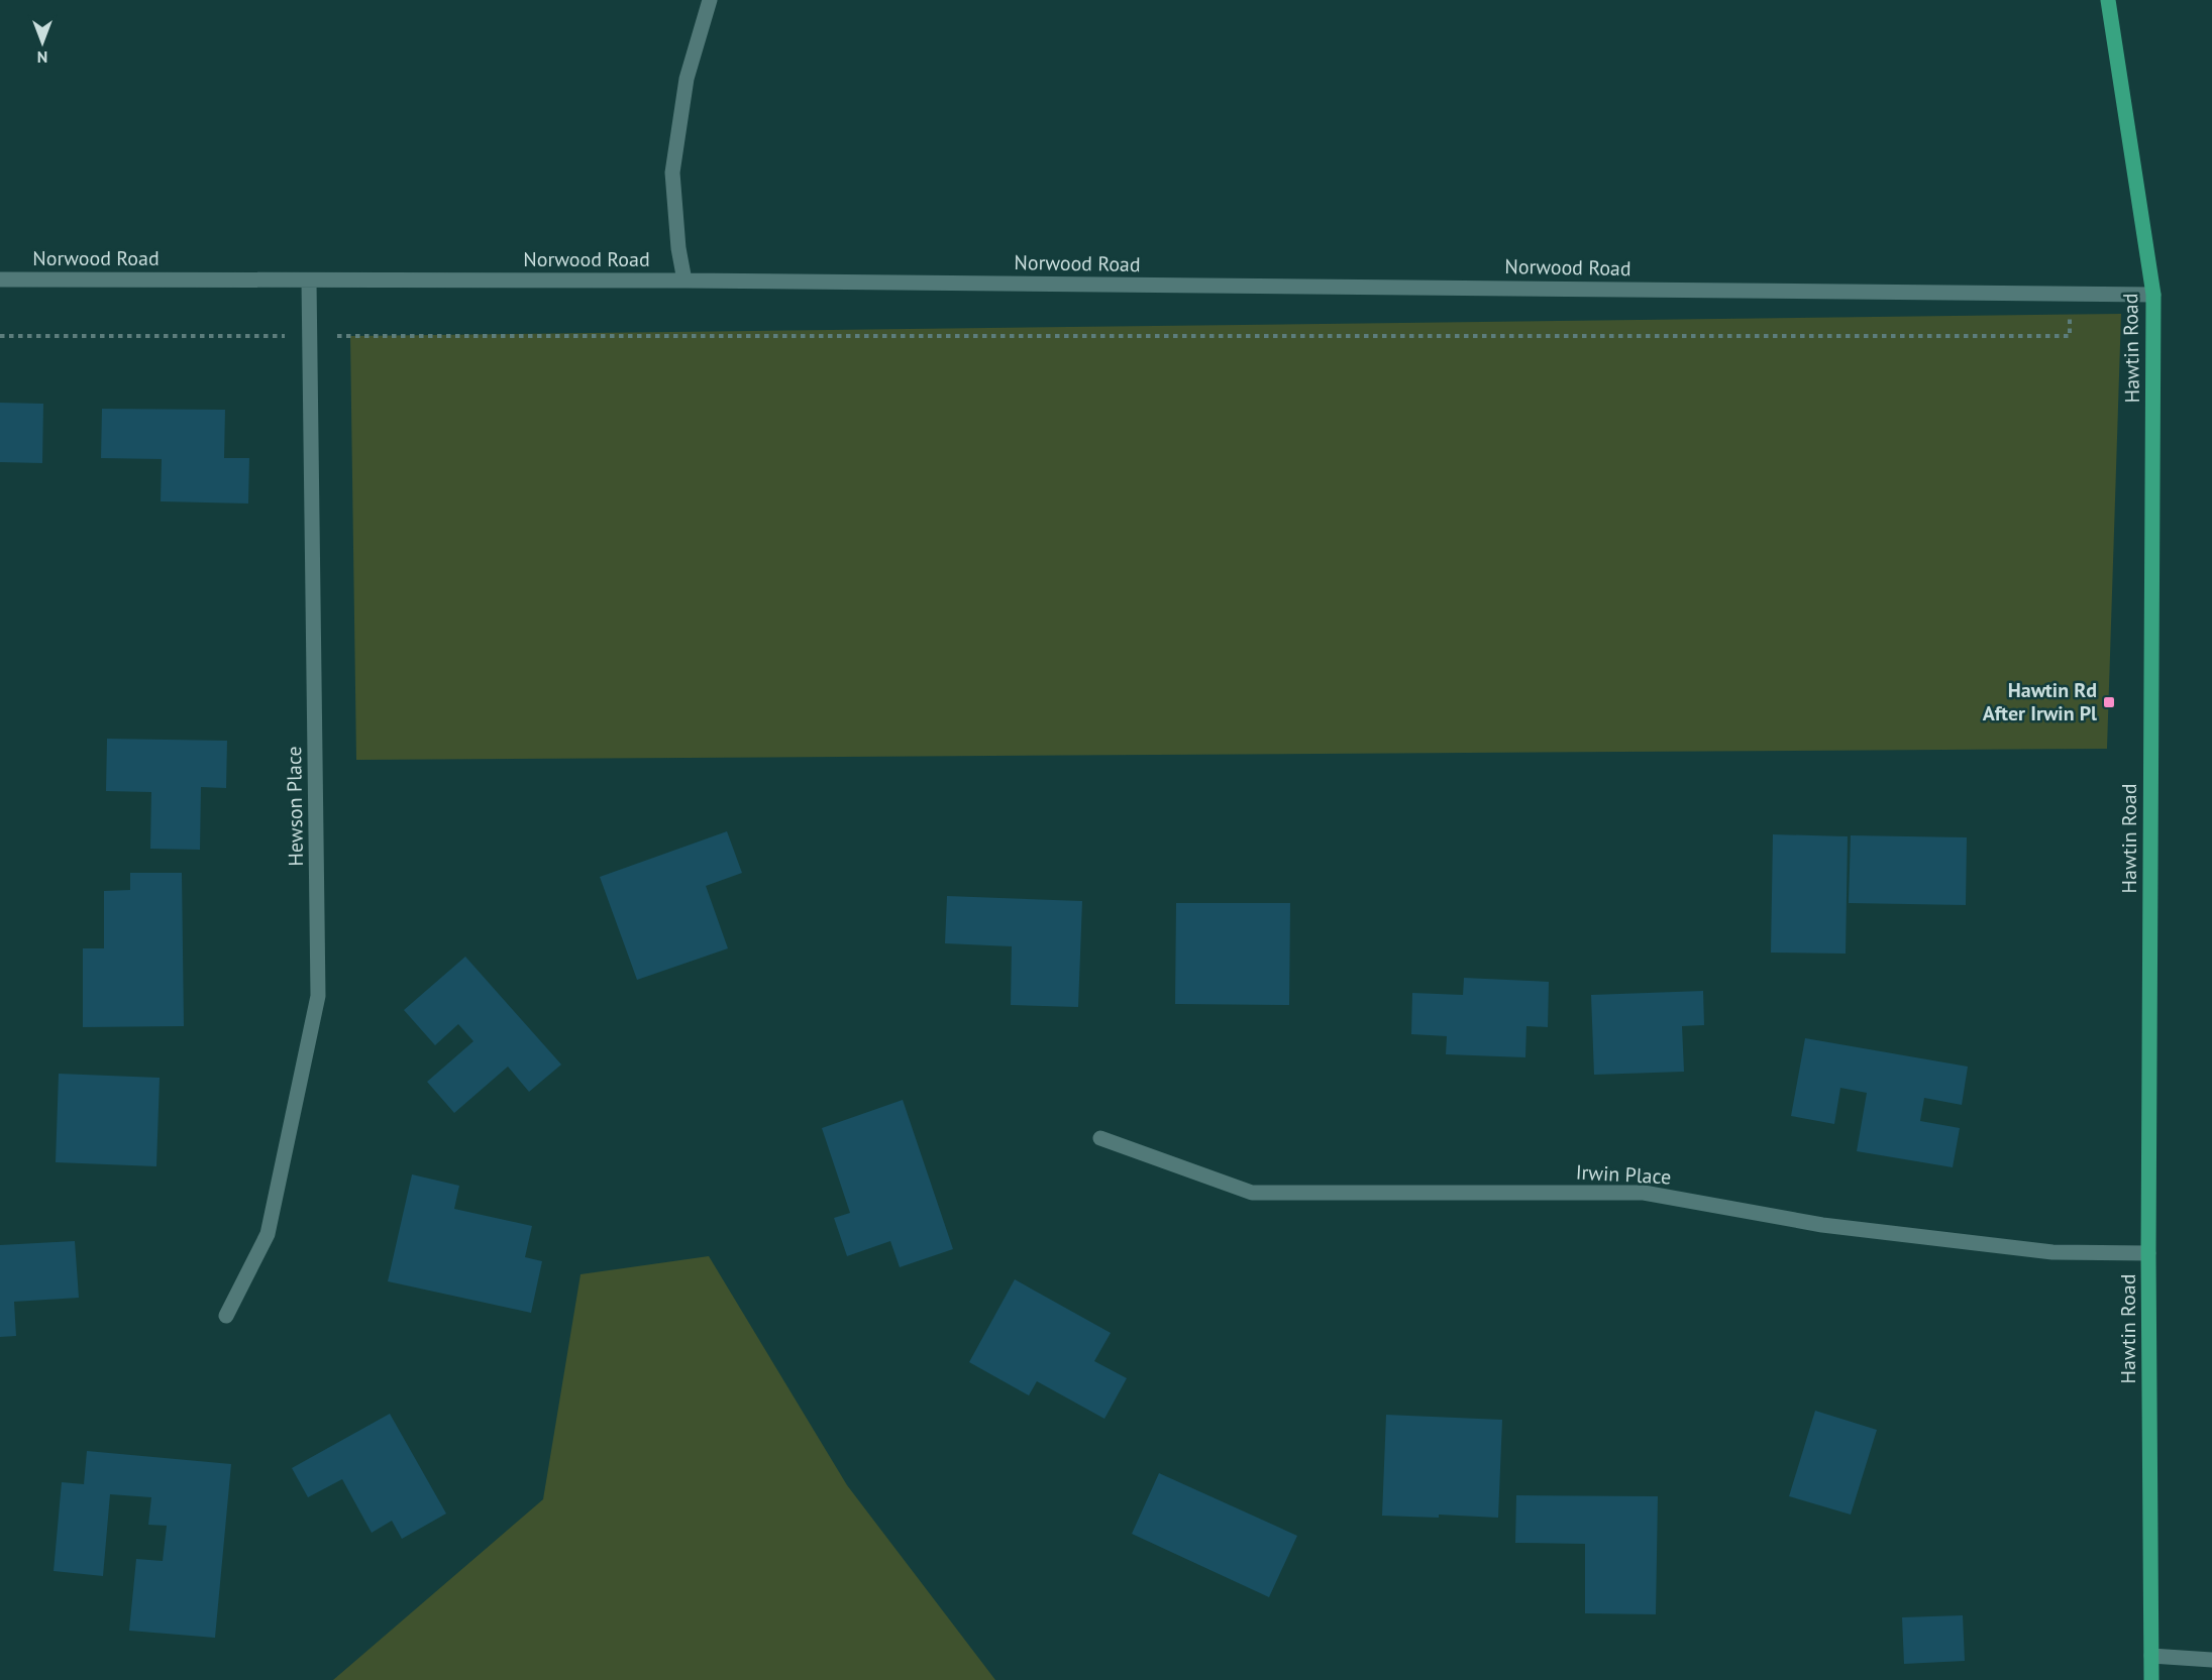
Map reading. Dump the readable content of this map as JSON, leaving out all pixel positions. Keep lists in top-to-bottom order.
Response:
{
  "streets": {
    "main road": ["Hawtin Road"],
    "street": ["Norwood Road", "Hewson Place", "Irwin Place"]
  },
  "crossings": [
    ["Norwood Road", "Hawtin Road"],
    ["Norwood Road", "Hewson Place"],
    ["Hawtin Road", "Irwin Place"]
  ],
  "places": {
    "transit": ["Hawtin Rd After Irwin Pl"]
  },
  "north": "bottom"
}
